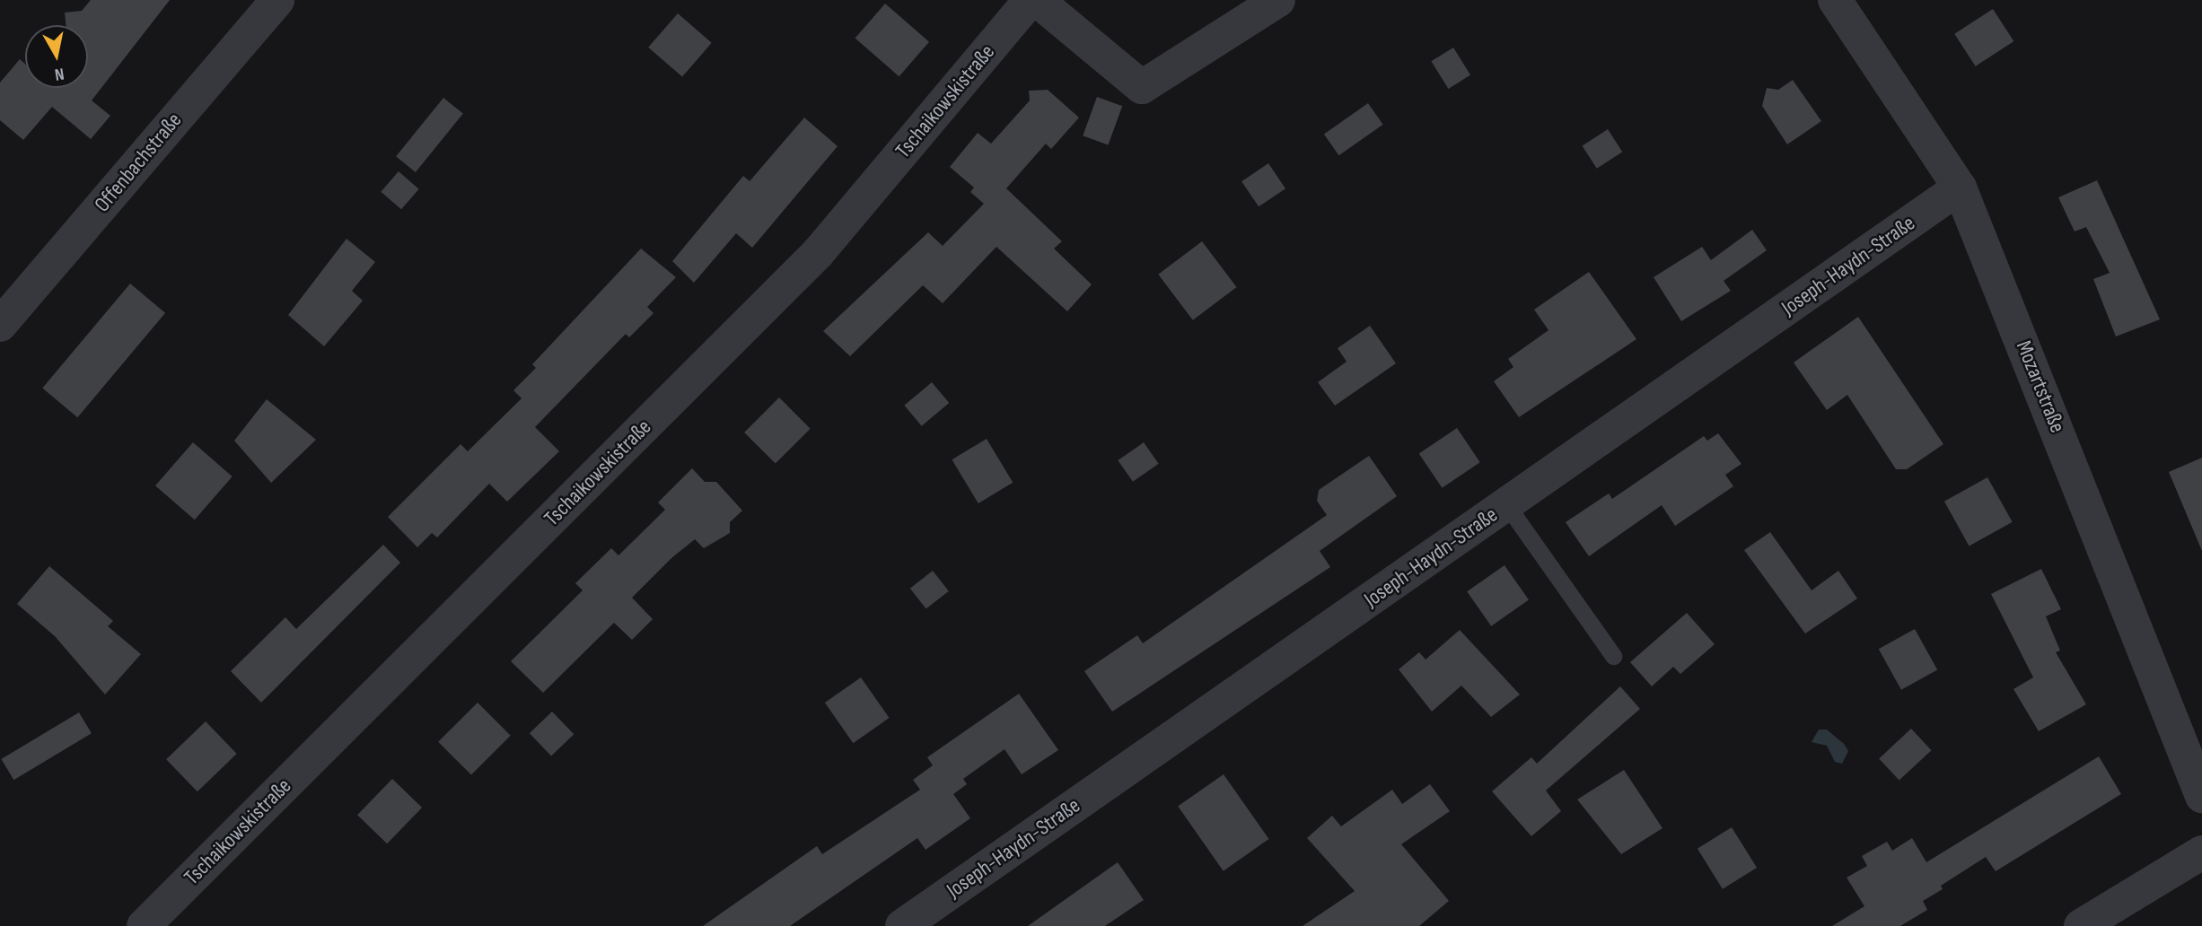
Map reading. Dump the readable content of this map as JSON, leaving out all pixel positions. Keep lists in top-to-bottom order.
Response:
{
  "streets": {
    "street": [
      "Tschaikowskistraße",
      "Offenbachstraße",
      "Joseph-Haydn-Straße",
      "Mozartstraße"
    ]
  },
  "crossings": [
    ["Joseph-Haydn-Straße", "Mozartstraße"]
  ],
  "north": "bottom"
}
